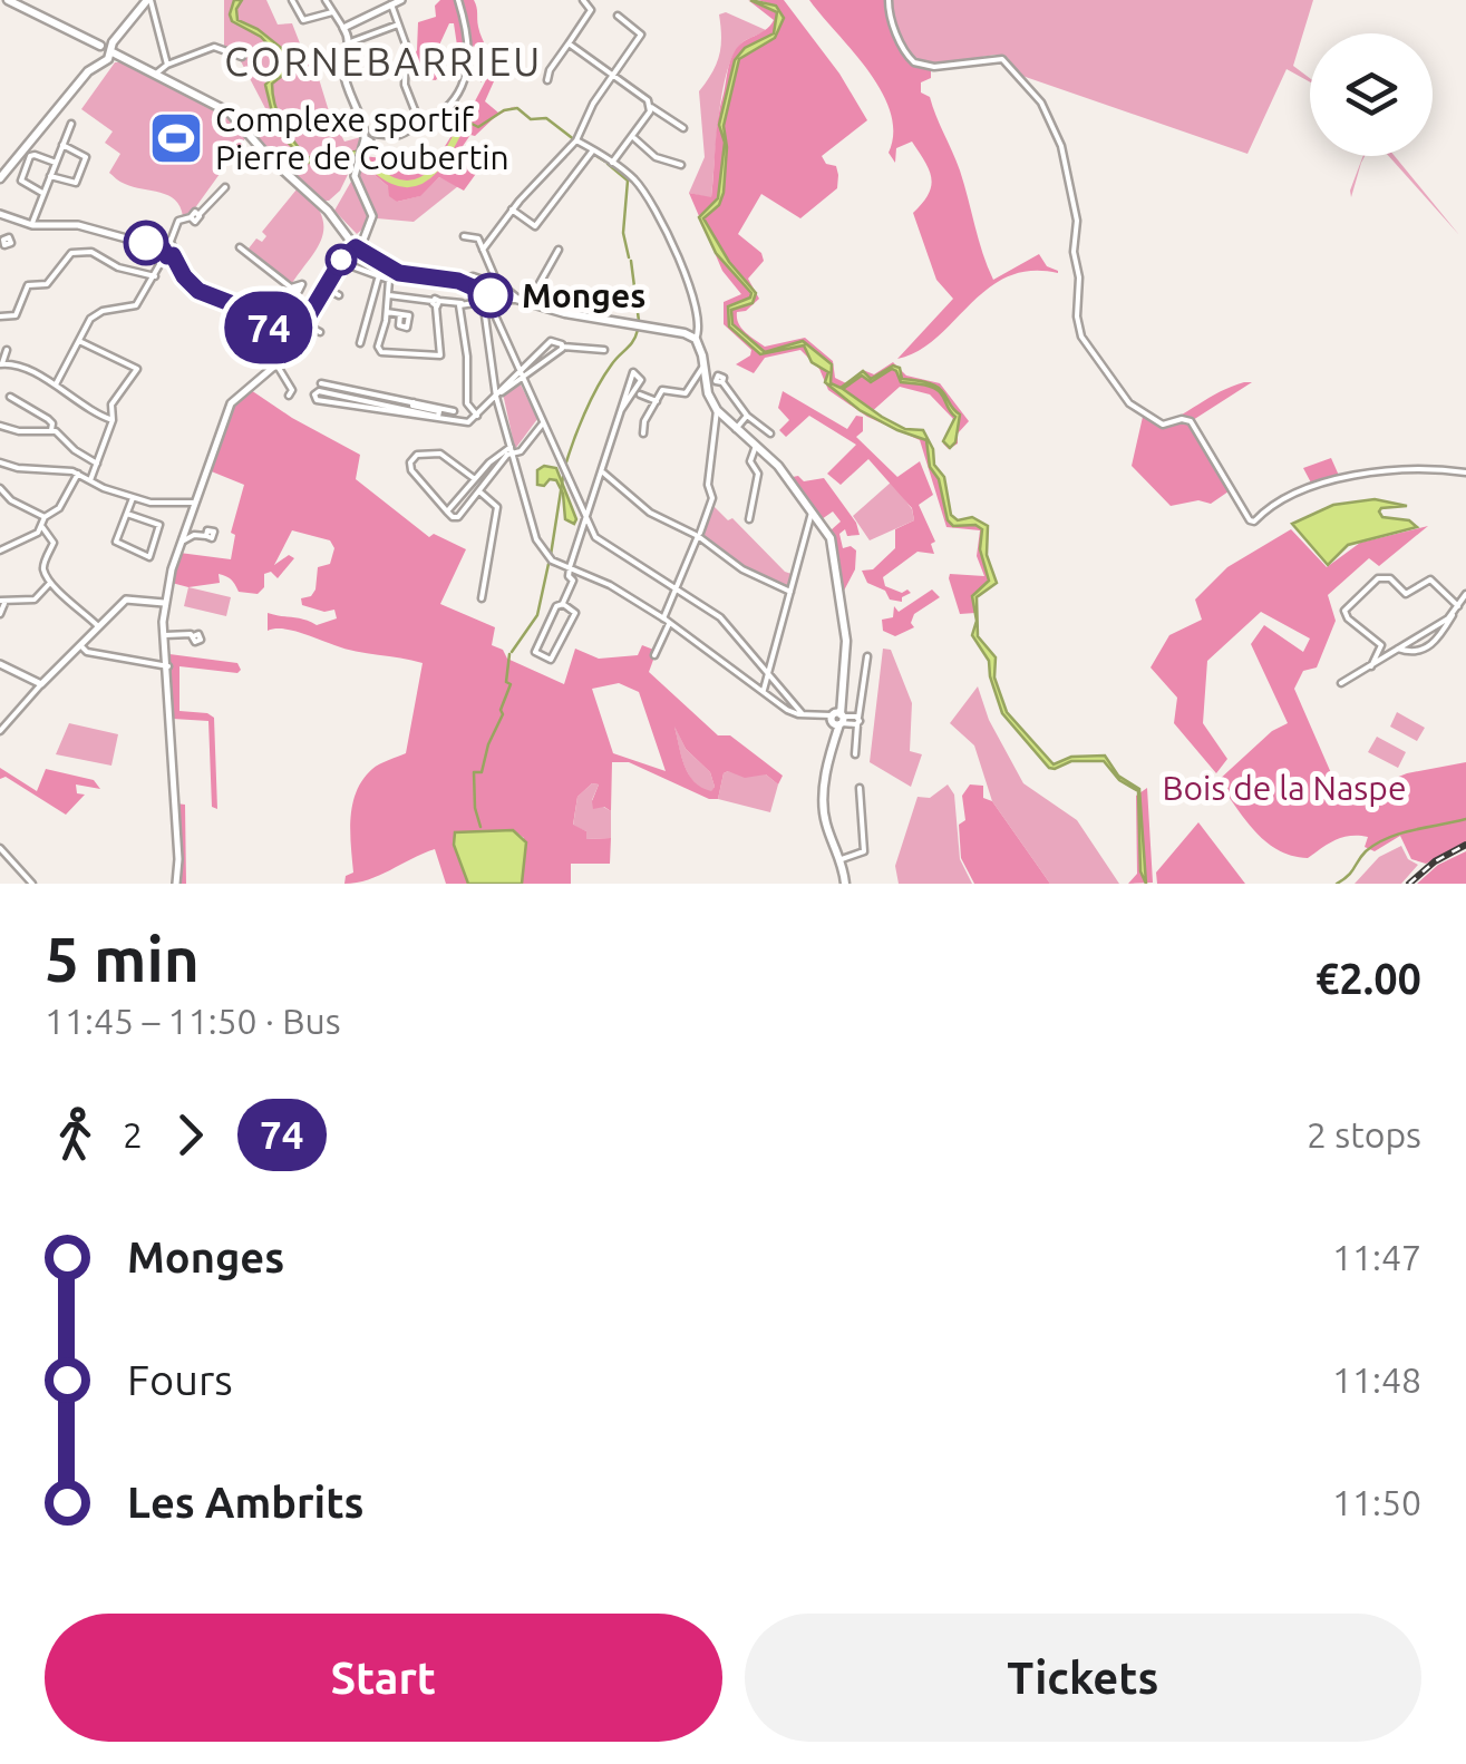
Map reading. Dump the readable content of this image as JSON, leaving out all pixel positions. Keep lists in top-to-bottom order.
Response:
{
  "districts": ["CORNEBARRIEU"],
  "parks": ["Bois de la Naspe"],
  "places": {
    "sports": ["Complexe sportif Pierre de Coubertin"],
    "other": ["Monges"]
  },
  "lines": ["bus line 74"],
  "page": {
    "on_map": "74",
    "heading": ["5 min", "11:45 – 11:50 · Bus", "€2.00"],
    "legs": ["2", "74", "2 stops"],
    "list": [
      {
        "name": "Monges",
        "value": "11:47"
      },
      {
        "name": "Fours",
        "value": "11:48"
      },
      {
        "name": "Les Ambrits",
        "value": "11:50"
      }
    ],
    "buttons": ["Start", "Tickets"]
  }
}
